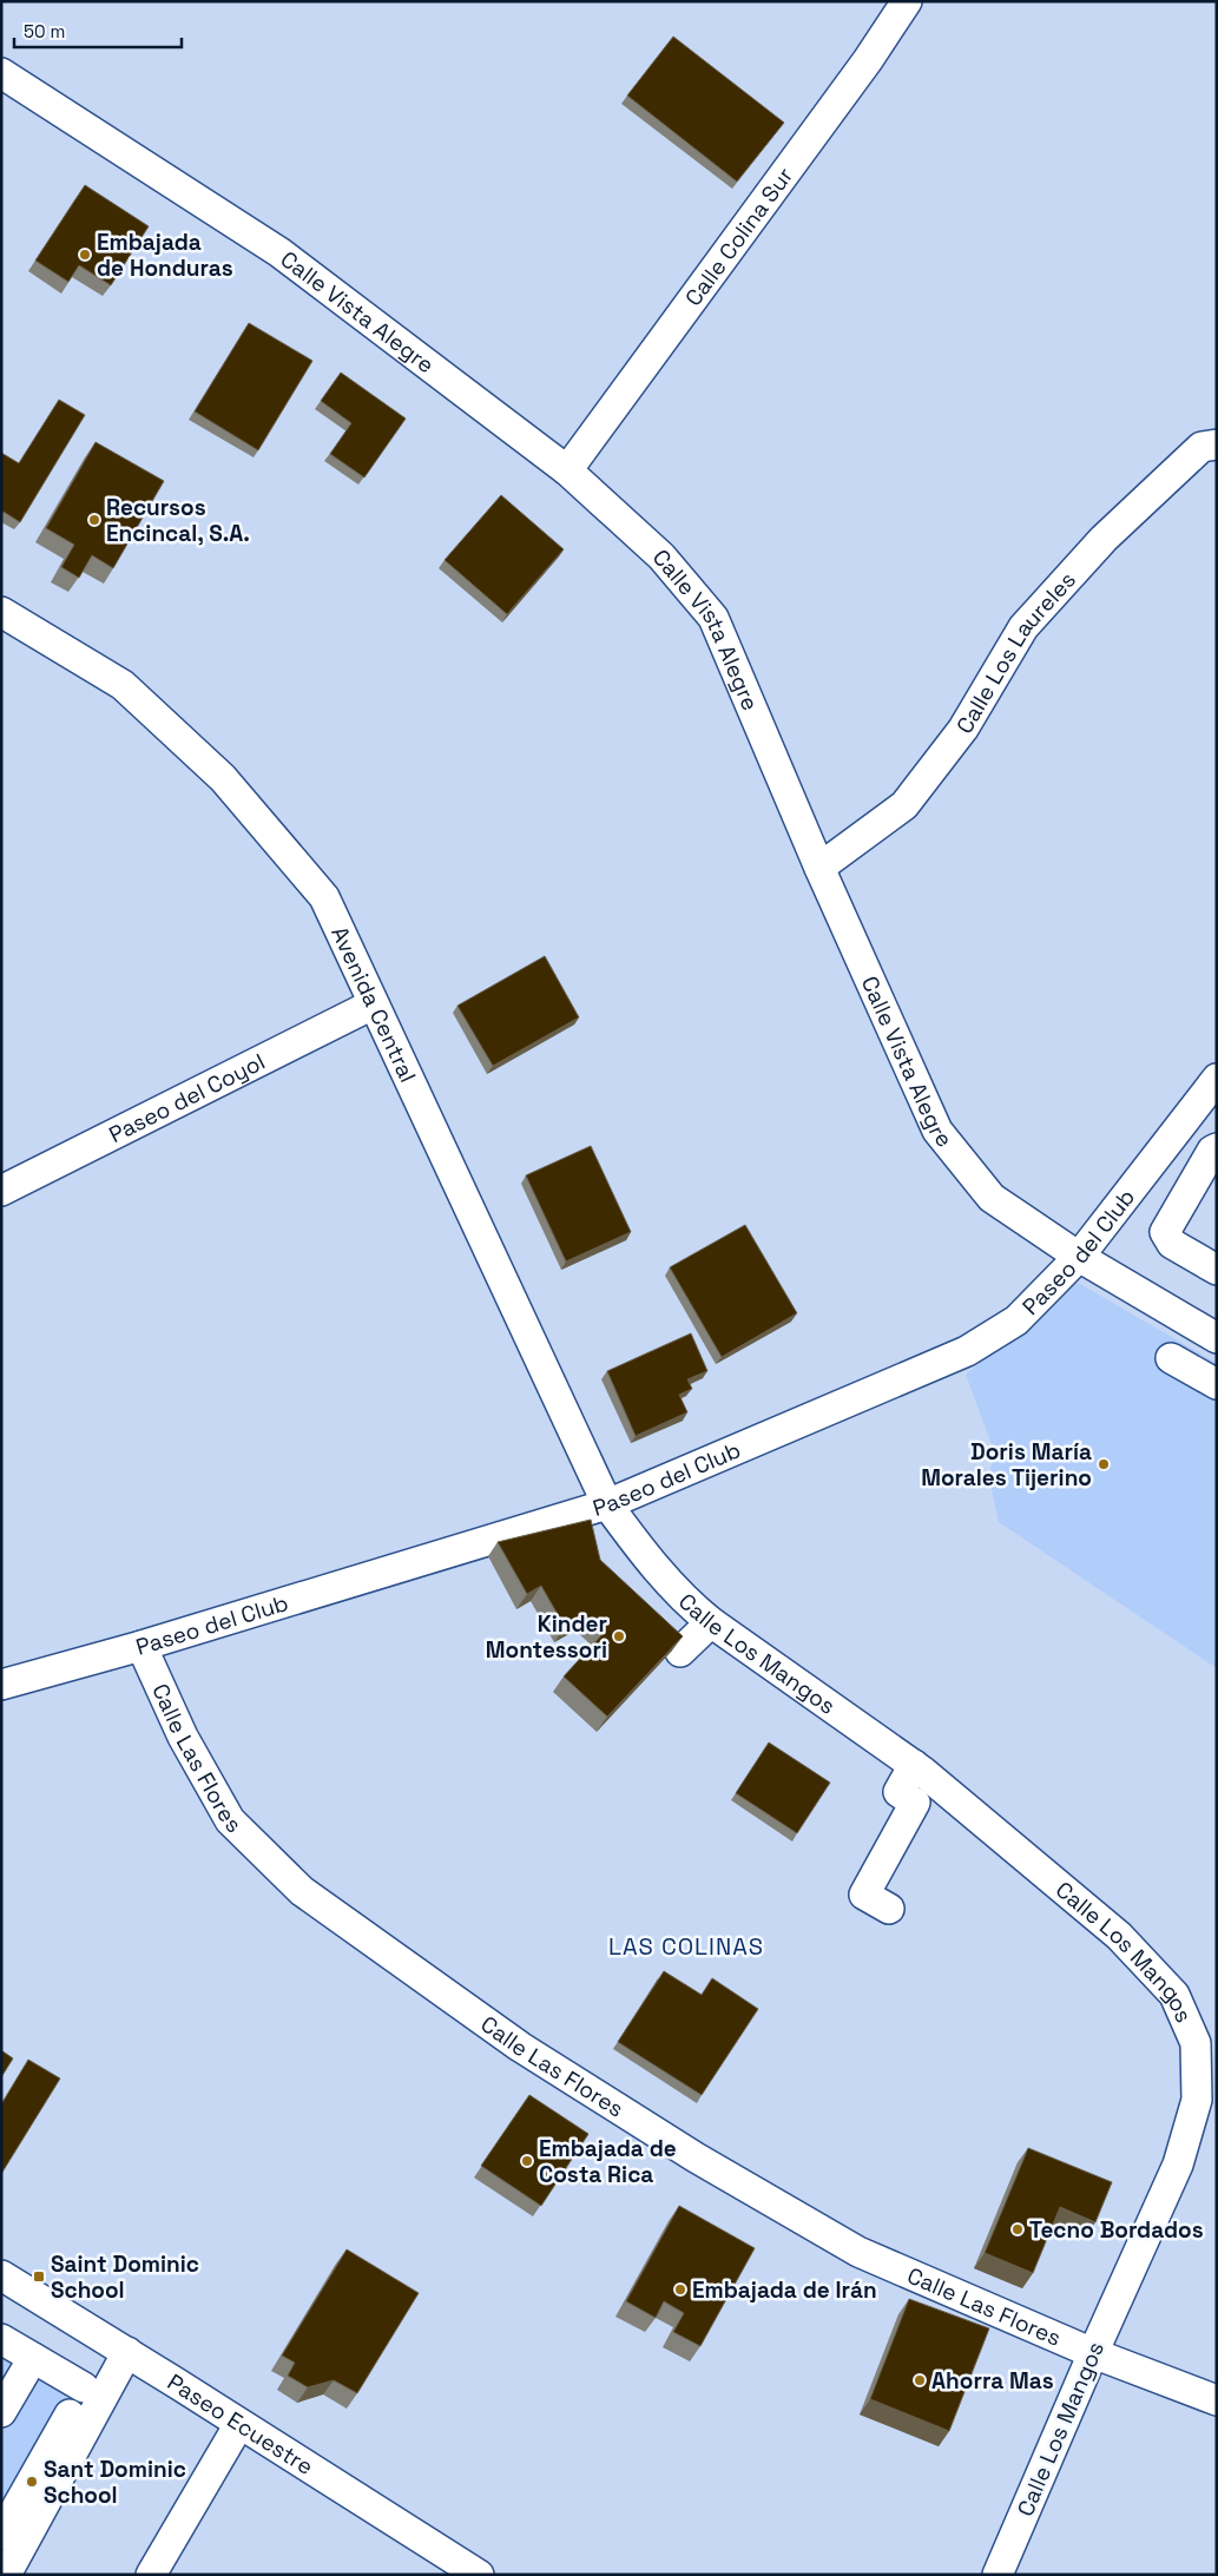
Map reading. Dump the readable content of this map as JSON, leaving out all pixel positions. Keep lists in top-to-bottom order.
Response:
{
  "streets": {
    "street": [
      "Calle Colina Sur",
      "Calle Vista Alegre",
      "Calle Los Laureles",
      "Avenida Central",
      "Paseo del Coyol",
      "Paseo del Club",
      "Calle Los Mangos",
      "Calle Las Flores",
      "Paseo Ecuestre"
    ]
  },
  "crossings": [
    ["Calle Colina Sur", "Calle Vista Alegre"],
    ["Calle Vista Alegre", "Calle Los Laureles"],
    ["Calle Vista Alegre", "Paseo del Club"],
    ["Avenida Central", "Paseo del Coyol"],
    ["Avenida Central", "Paseo del Club"],
    ["Avenida Central", "Calle Los Mangos"],
    ["Paseo del Club", "Calle Los Mangos"],
    ["Paseo del Club", "Calle Las Flores"],
    ["Calle Los Mangos", "Calle Las Flores"]
  ],
  "districts": ["LAS COLINAS"],
  "places": {
    "other": [
      "Embajada de Honduras",
      "Recursos Encincal, S.A.",
      "Doris María Morales Tijerino",
      "Kinder Montessori",
      "Embajada de Costa Rica",
      "Tecno Bordados",
      "Embajada de Irán",
      "Ahorra Mas",
      "Sant Dominic School"
    ],
    "transit": ["Saint Dominic School"]
  },
  "scale_bar": "50 m"
}
